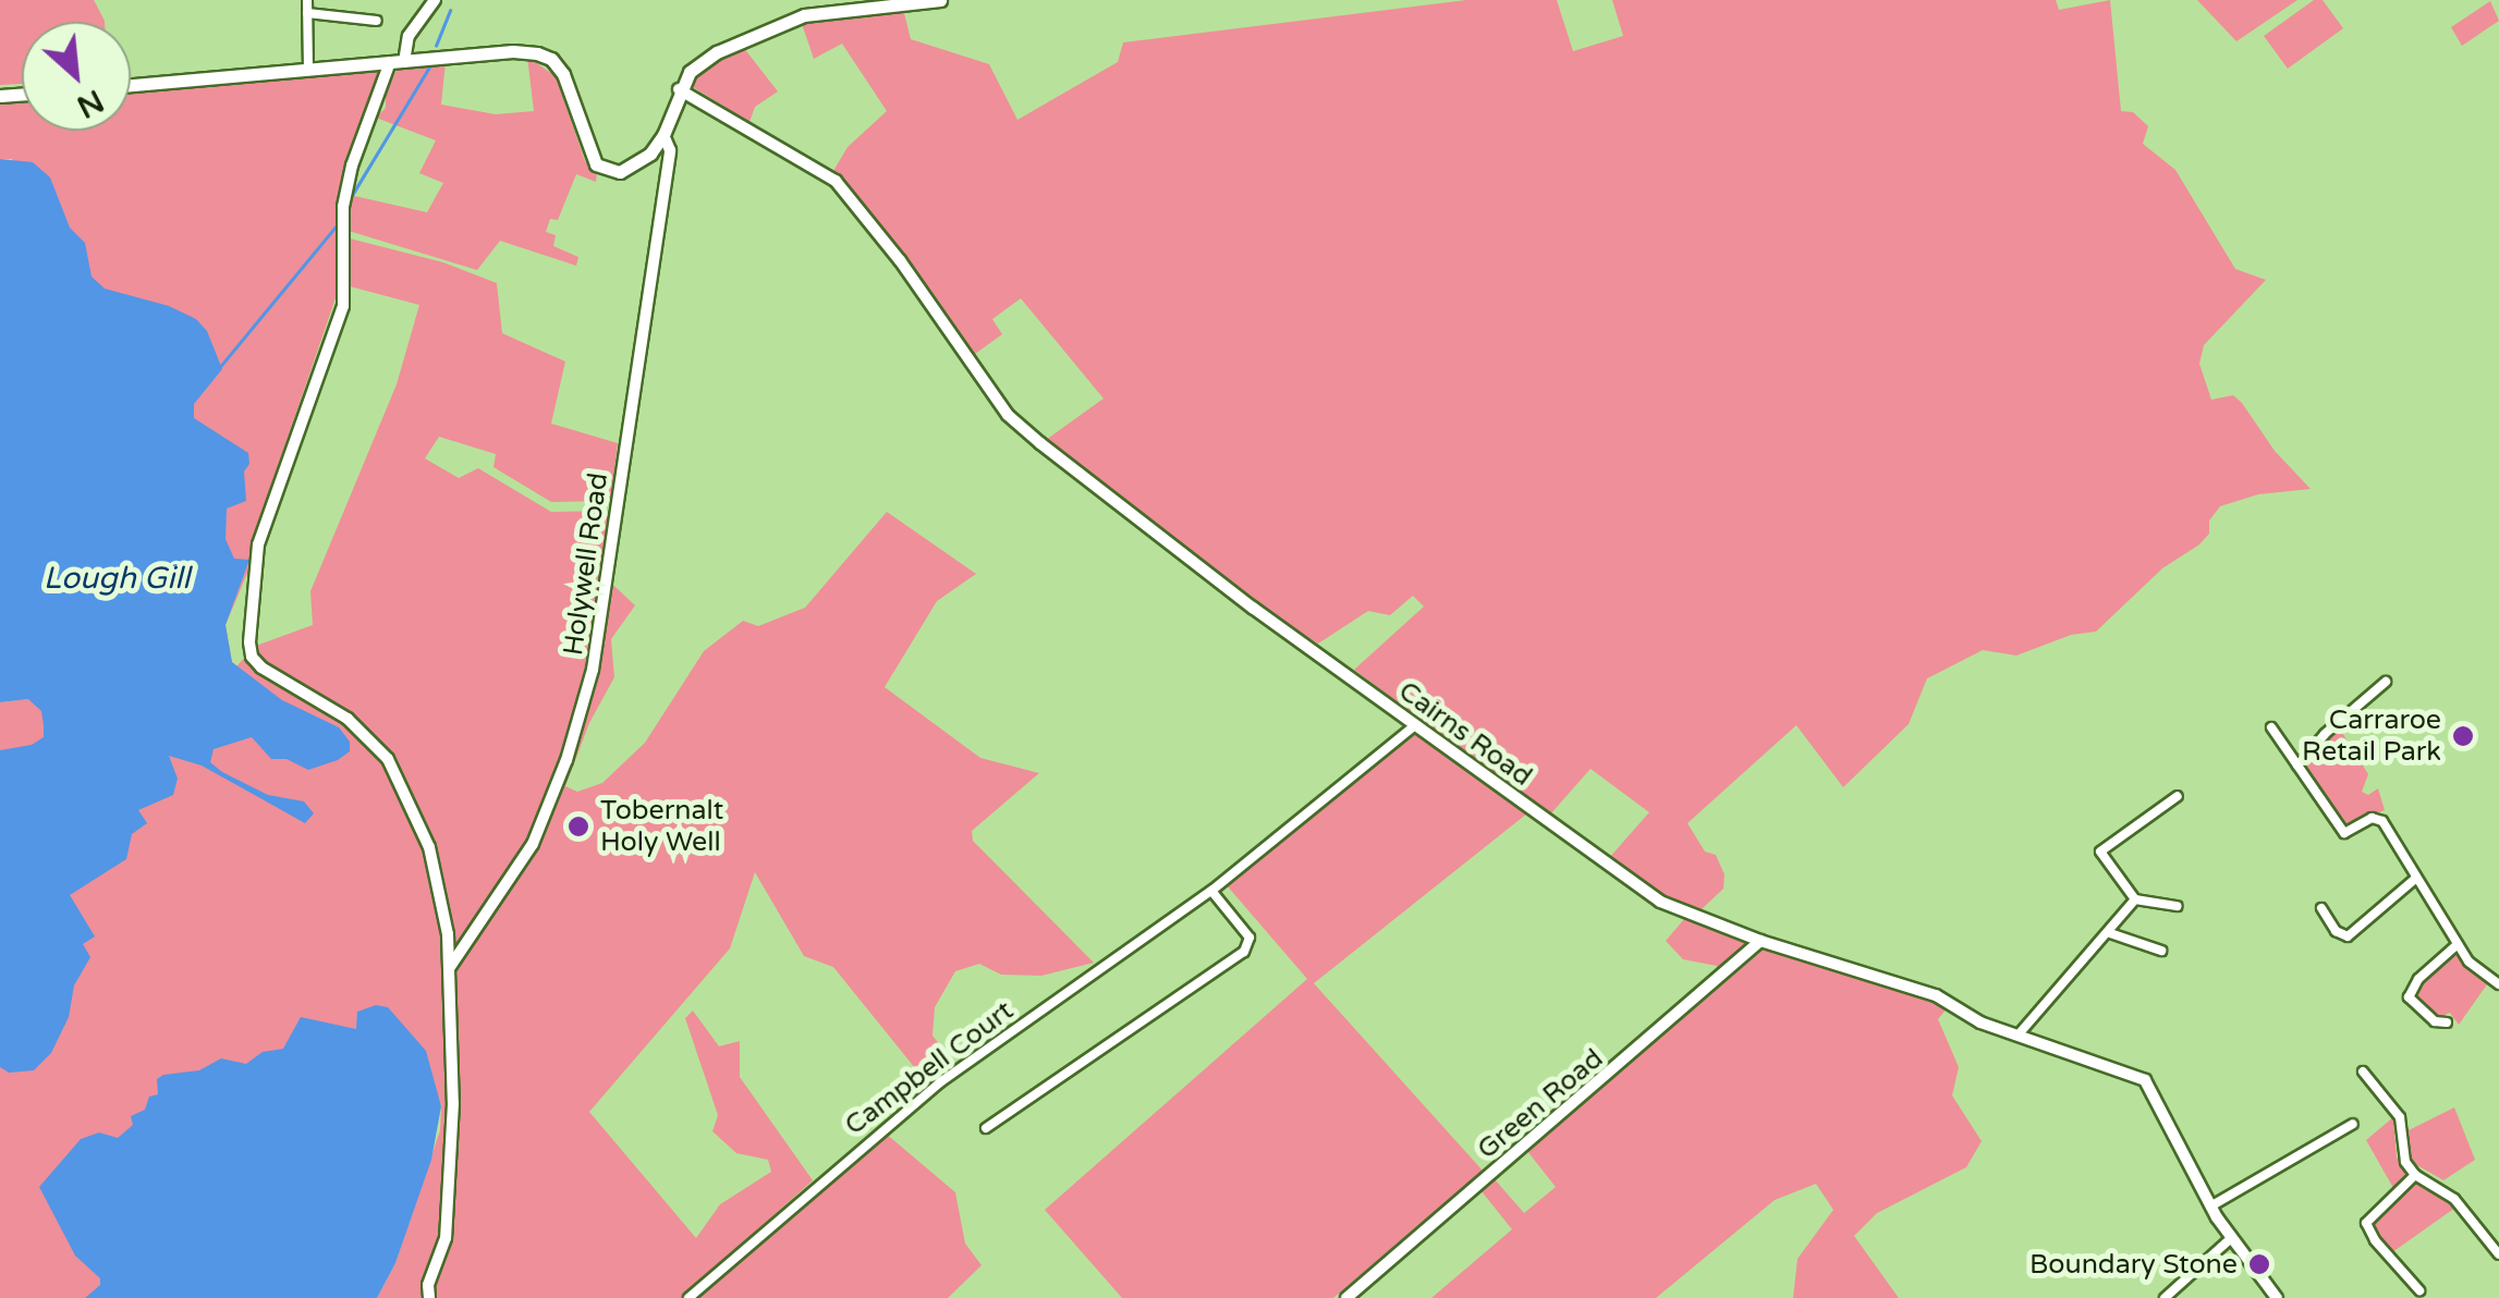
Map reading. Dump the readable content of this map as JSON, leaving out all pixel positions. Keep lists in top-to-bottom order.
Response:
{
  "streets": {
    "street": [
      "Holywell Road",
      "Cairns Road",
      "Campbell Court",
      "Green Road"
    ]
  },
  "crossings": [
    ["Cairns Road", "Campbell Court"],
    ["Cairns Road", "Green Road"]
  ],
  "water": ["Lough Gill"],
  "places": ["Carraroe Retail Park", "Tobernalt Holy Well", "Boundary Stone"],
  "north": "bottom right"
}
